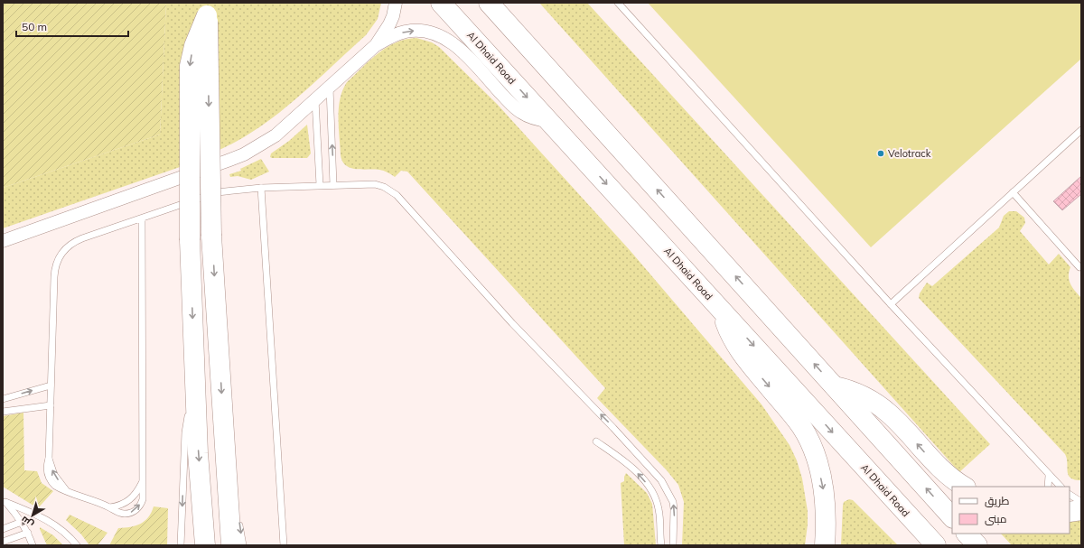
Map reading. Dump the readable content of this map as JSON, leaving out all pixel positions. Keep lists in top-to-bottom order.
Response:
{
  "streets": {
    "highway": ["Al Dhaid Road"]
  },
  "places": ["Velotrack"],
  "legend": ["طريق", "مبنى"],
  "scale_bar": "50 m",
  "north": "bottom left"
}
